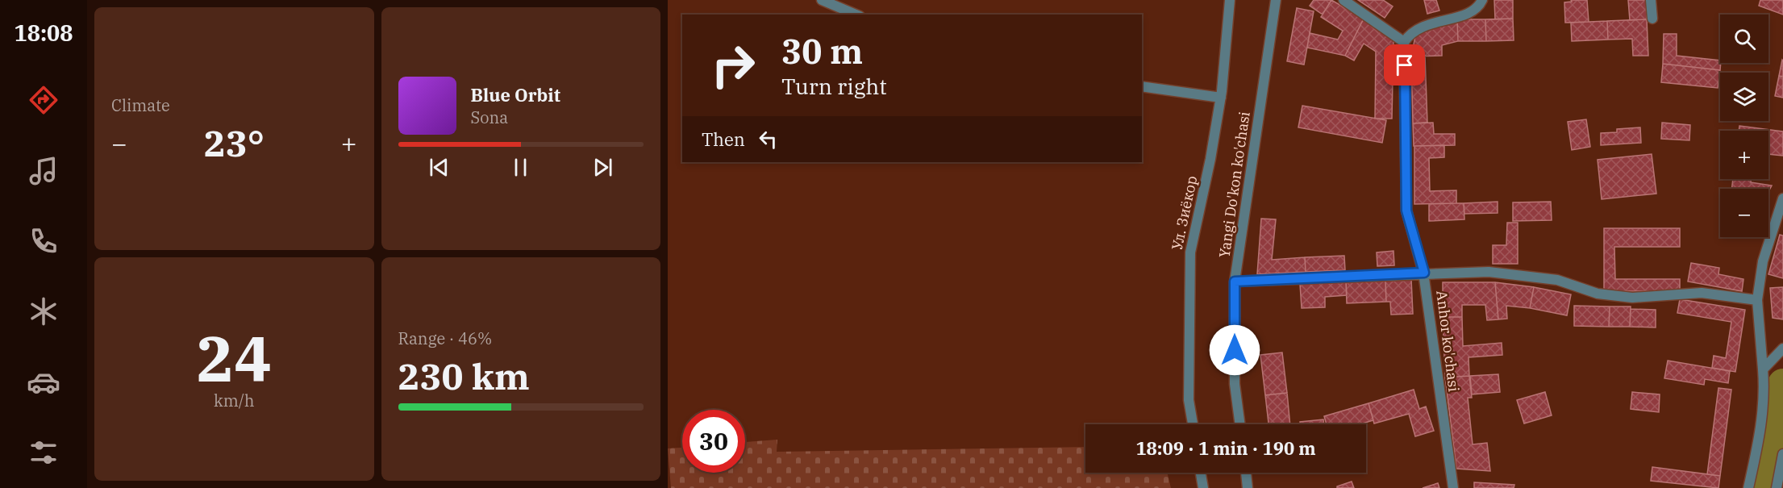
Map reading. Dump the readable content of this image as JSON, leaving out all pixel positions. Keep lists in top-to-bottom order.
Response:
{
  "streets": {
    "street": ["Yangi Do'kon ko'chasi", "Ул. Зиёкор", "Anhor ko'chasi"]
  },
  "page": {
    "tabs": "18:08",
    "tile": [
      "Climate",
      ["24", "km/h"],
      ["Range · 46%", "230 km"]
    ],
    "map_buttons": ["+", "−"],
    "turn": ["30 m", "Turn right"],
    "song": ["Blue Orbit", "Sona"],
    "then": "Then",
    "heat": ["−", "23°", "+"],
    "limit": "30",
    "trip": "18:09 · 1 min · 190 m"
  }
}
